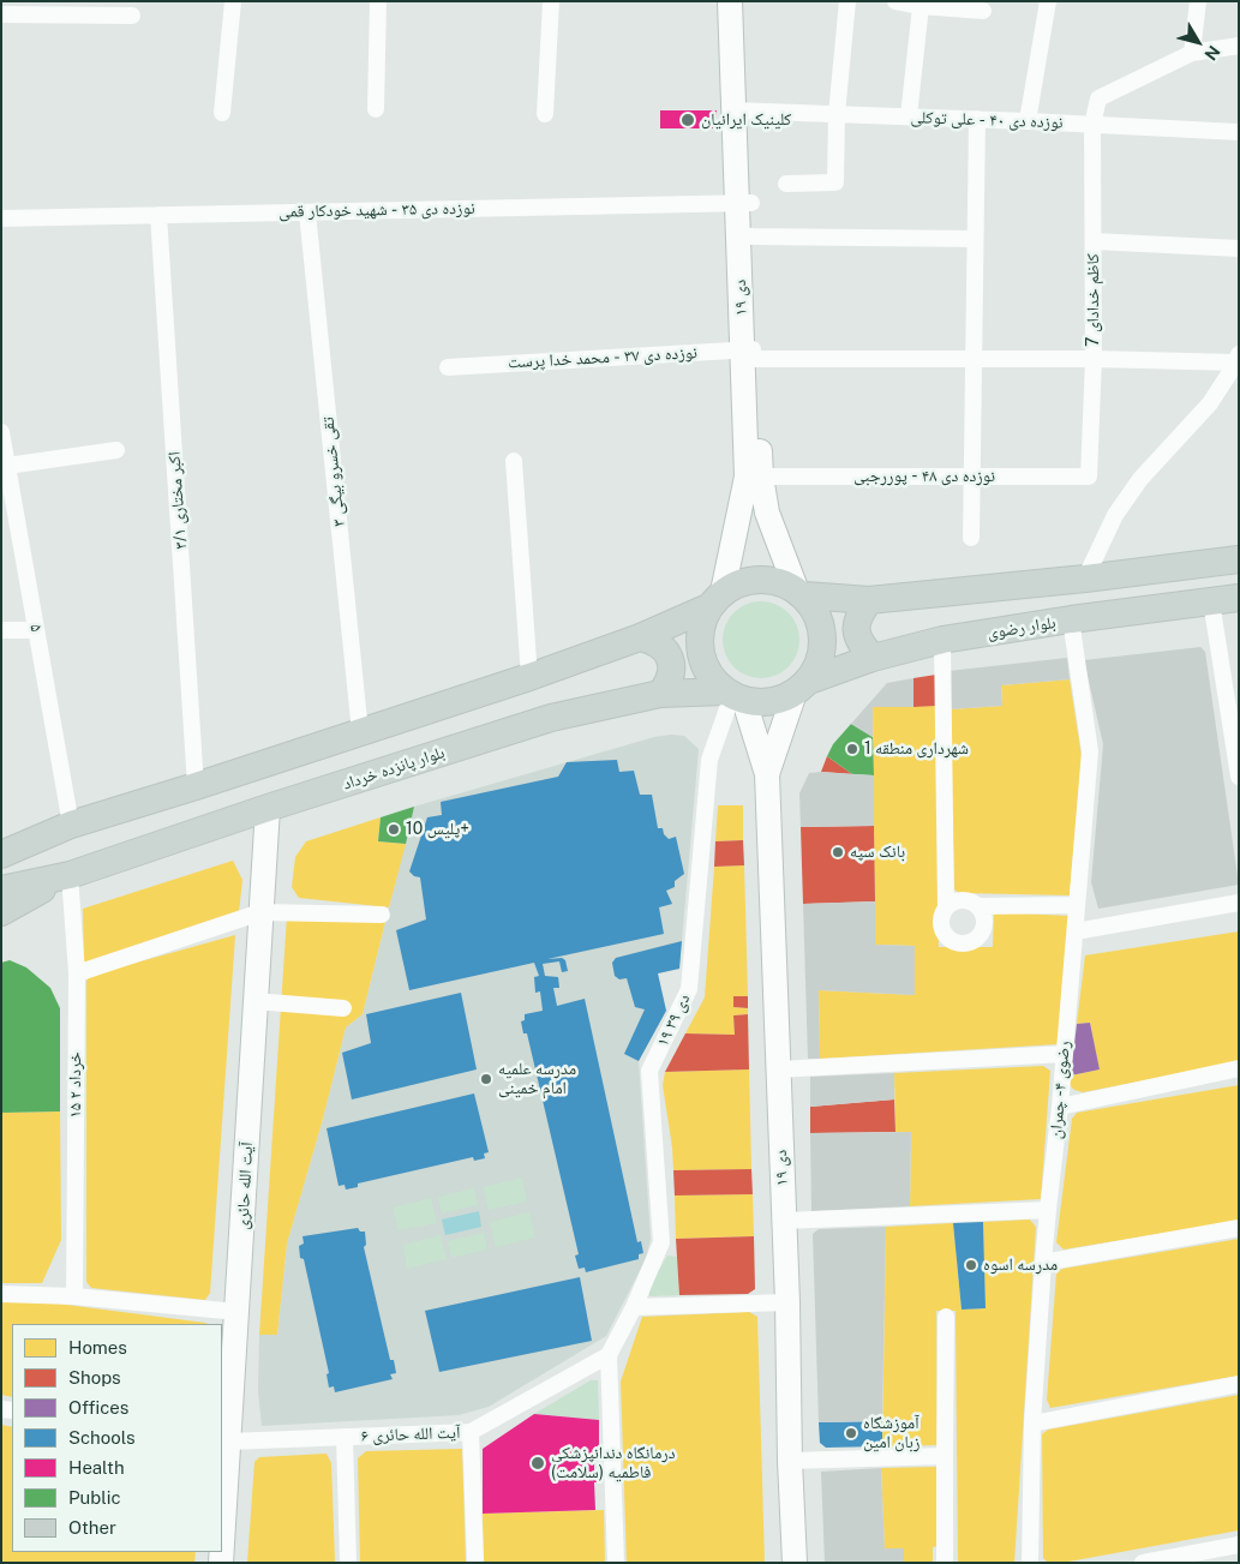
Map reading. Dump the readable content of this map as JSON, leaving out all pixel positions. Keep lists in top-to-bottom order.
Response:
{
  "streets": {
    "main road": [
      "۱۹ دی",
      "بلوار رضوی",
      "بلوار پانزده خرداد",
      "آیت الله حائری"
    ],
    "street": [
      "نوزده دی ۴۰ - علی توکلی",
      "نوزده دی ۳۵ - شهید خودکار قمی",
      "7 کاظم خدادای",
      "نوزده دی ۳۷ - محمد خدا پرست",
      "۳ تقی خسرو بیگی",
      "نوزده دی ۴۸ - پوررجبی",
      "۳/۱ اکبر مختاری",
      "۵",
      "۱۹ دی ۳۹",
      "۱۵ خرداد ۲",
      "رضوی ۴- چمران",
      "آیت الله حائری ۶"
    ]
  },
  "crossings": [
    ["نوزده دی ۴۰ - علی توکلی", "۱۹ دی"],
    ["نوزده دی ۴۰ - علی توکلی", "7 کاظم خدادای"],
    ["نوزده دی ۳۵ - شهید خودکار قمی", "۱۹ دی"],
    ["نوزده دی ۳۵ - شهید خودکار قمی", "۳ تقی خسرو بیگی"],
    ["نوزده دی ۳۵ - شهید خودکار قمی", "۳/۱ اکبر مختاری"],
    ["۱۹ دی", "نوزده دی ۳۷ - محمد خدا پرست"],
    ["۱۹ دی", "نوزده دی ۴۸ - پوررجبی"],
    ["۱۹ دی", "بلوار رضوی"],
    ["۱۹ دی", "بلوار پانزده خرداد"],
    ["۱۹ دی", "۱۹ دی ۳۹"],
    ["7 کاظم خدادای", "نوزده دی ۳۷ - محمد خدا پرست"],
    ["7 کاظم خدادای", "نوزده دی ۴۸ - پوررجبی"],
    ["بلوار رضوی", "بلوار پانزده خرداد"],
    ["بلوار رضوی", "۱۹ دی ۳۹"],
    ["بلوار رضوی", "رضوی ۴- چمران"],
    ["بلوار پانزده خرداد", "۱۹ دی ۳۹"],
    ["بلوار پانزده خرداد", "۱۵ خرداد ۲"],
    ["بلوار پانزده خرداد", "آیت الله حائری"],
    ["۱۹ دی ۳۹", "آیت الله حائری ۶"],
    ["آیت الله حائری", "آیت الله حائری ۶"]
  ],
  "places": [
    "کلینیک ایرانیان",
    "شهرداری منطقه 1",
    "پلیس 10+",
    "بانک سپه",
    "مدرسه علمیه امام خمینی",
    "مدرسه اسوه",
    "آموزشگاه زبان امین",
    "درمانگاه دندانپزشکی فاطمیه (سلامت)"
  ],
  "legend": [
    "Homes",
    "Shops",
    "Offices",
    "Schools",
    "Health",
    "Public",
    "Other"
  ],
  "north": "bottom right"
}
